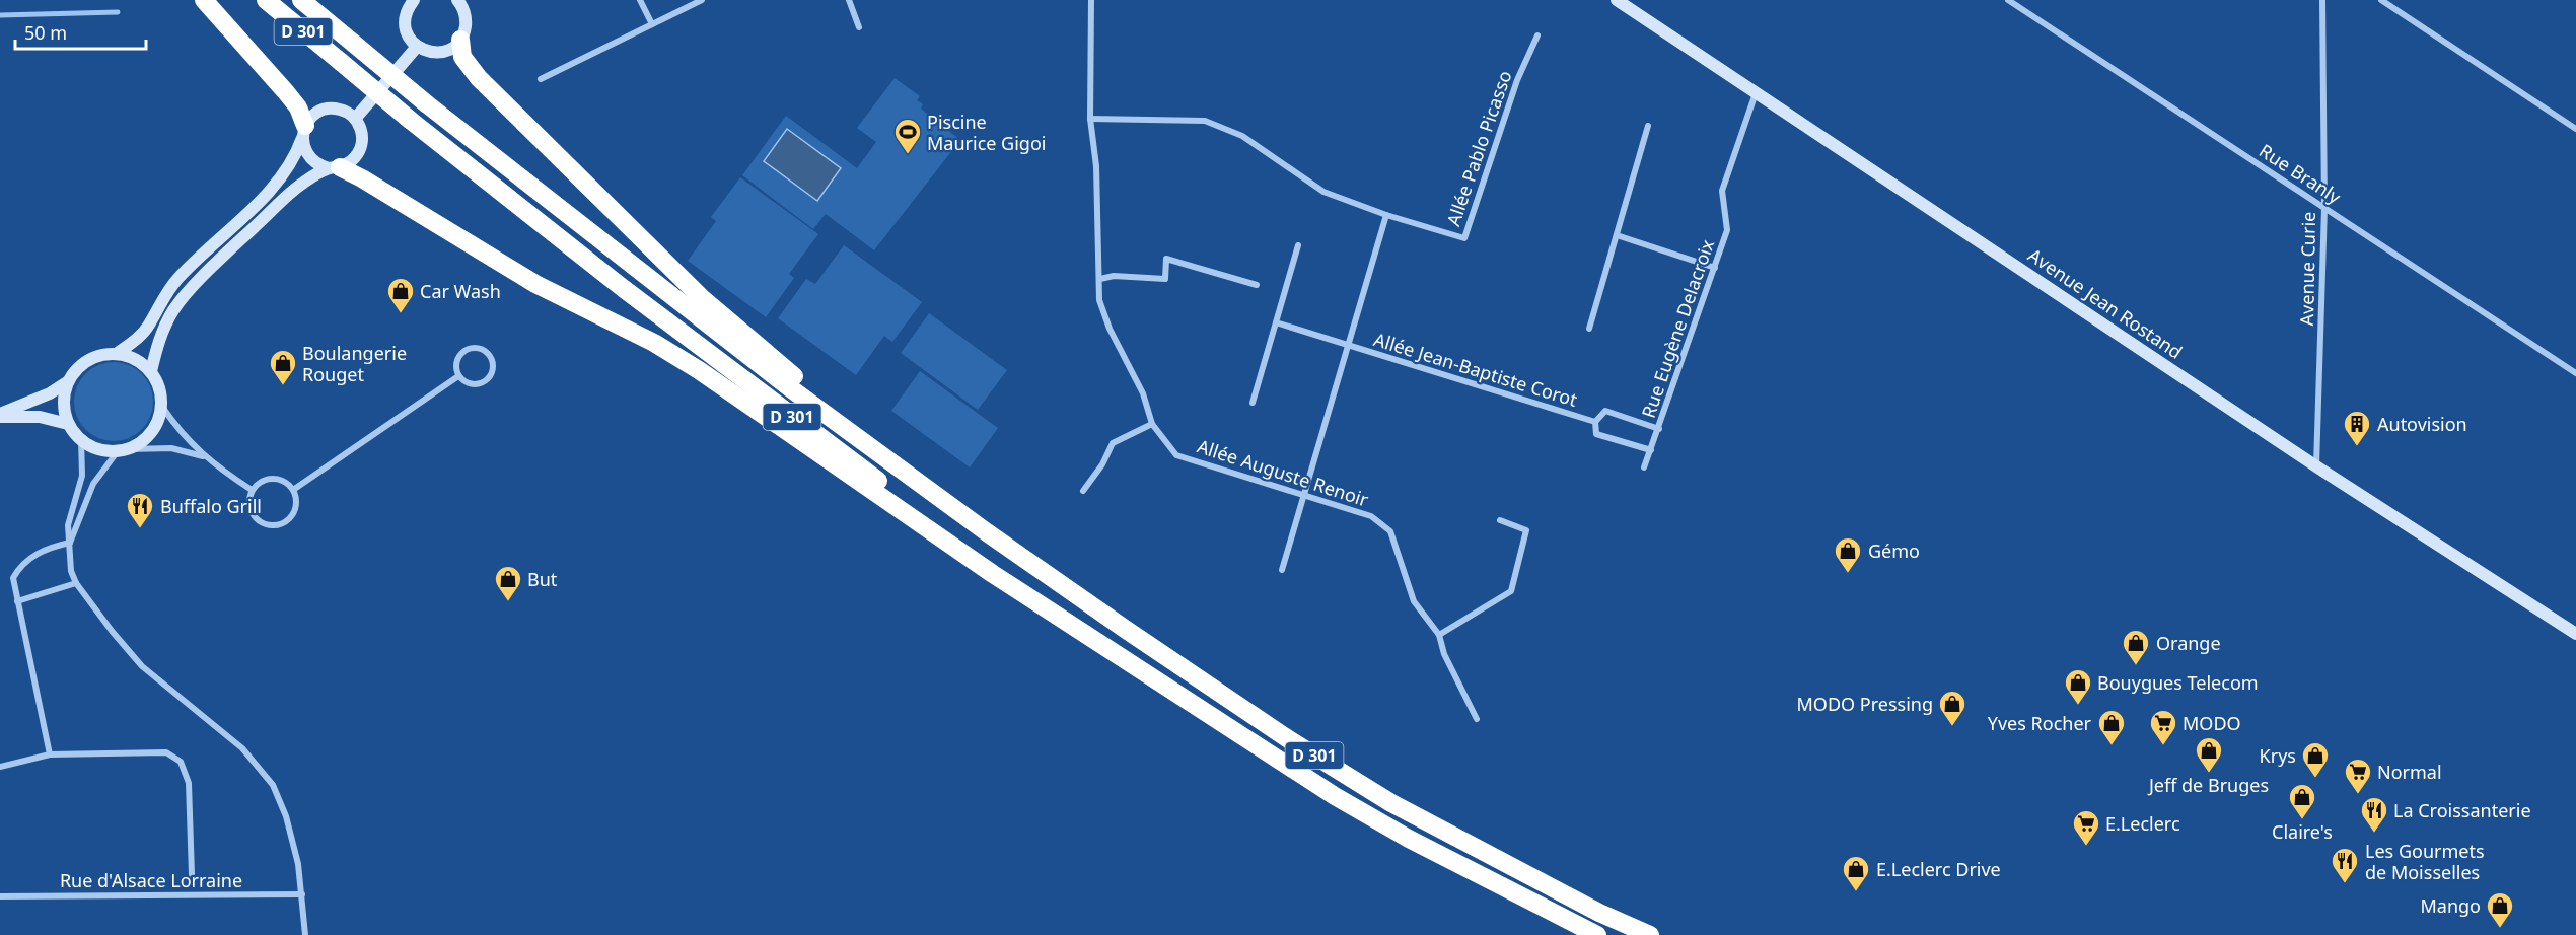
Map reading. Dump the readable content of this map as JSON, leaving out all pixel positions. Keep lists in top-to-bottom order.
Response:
{
  "streets": {
    "highway": ["D 301"],
    "main road": ["Avenue Jean Rostand"],
    "street": [
      "Allée Pablo Picasso",
      "Rue Branly",
      "Avenue Curie",
      "Rue Eugène Delacroix",
      "Allée Jean-Baptiste Corot",
      "Allée Auguste Renoir",
      "Rue d'Alsace Lorraine"
    ]
  },
  "crossings": [
    ["Allée Pablo Picasso", "Allée Auguste Renoir"],
    ["Rue Branly", "Avenue Curie"],
    ["Avenue Curie", "Avenue Jean Rostand"],
    ["Avenue Jean Rostand", "Rue Eugène Delacroix"],
    ["Rue Eugène Delacroix", "Allée Jean-Baptiste Corot"]
  ],
  "places": {
    "sports": ["Piscine Maurice Gigoi"],
    "shop": [
      "Car Wash",
      "Boulangerie Rouget",
      "Gémo",
      "But",
      "Orange",
      "Bouygues Telecom",
      "MODO Pressing",
      "Yves Rocher",
      "Jeff de Bruges",
      "Krys",
      "Claire's",
      "E.Leclerc Drive",
      "Mango"
    ],
    "building": ["Autovision"],
    "restaurant": ["Buffalo Grill", "La Croissanterie", "Les Gourmets de Moisselles"],
    "supermarket": ["MODO", "Normal", "E.Leclerc"]
  },
  "scale_bar": "50 m"
}
